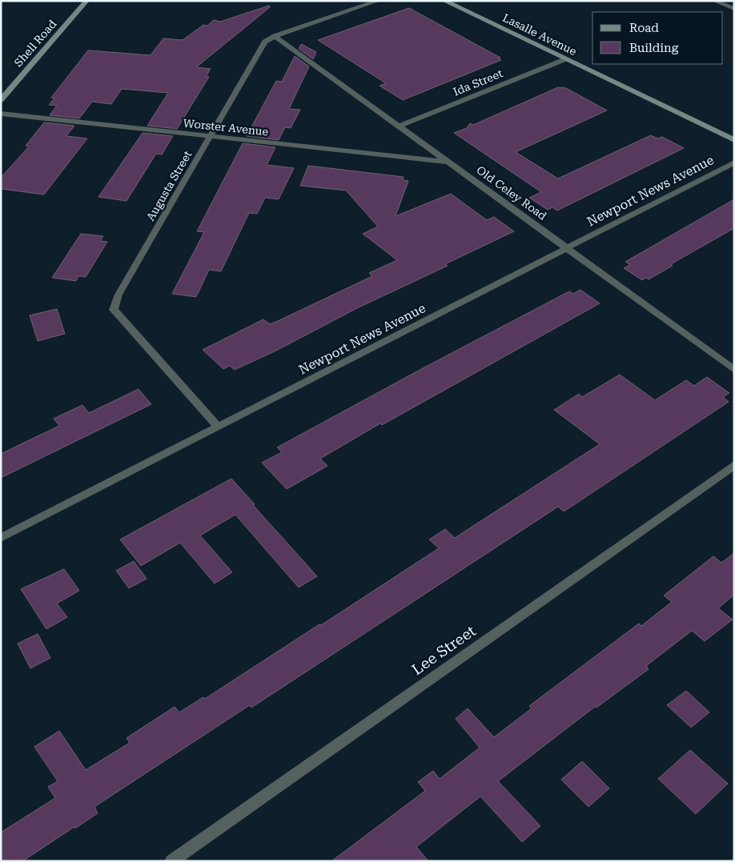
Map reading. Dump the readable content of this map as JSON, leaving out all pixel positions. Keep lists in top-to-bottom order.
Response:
{
  "streets": {
    "main road": ["Lasalle Avenue", "Shell Road"],
    "street": [
      "Ida Street",
      "Worster Avenue",
      "Augusta Street",
      "Newport News Avenue",
      "Old Celey Road",
      "Lee Street"
    ]
  },
  "crossings": [
    ["Lasalle Avenue", "Ida Street"],
    ["Ida Street", "Old Celey Road"],
    ["Worster Avenue", "Augusta Street"],
    ["Worster Avenue", "Old Celey Road"],
    ["Augusta Street", "Newport News Avenue"],
    ["Augusta Street", "Old Celey Road"],
    ["Newport News Avenue", "Old Celey Road"]
  ],
  "legend": ["Road", "Building"]
}
